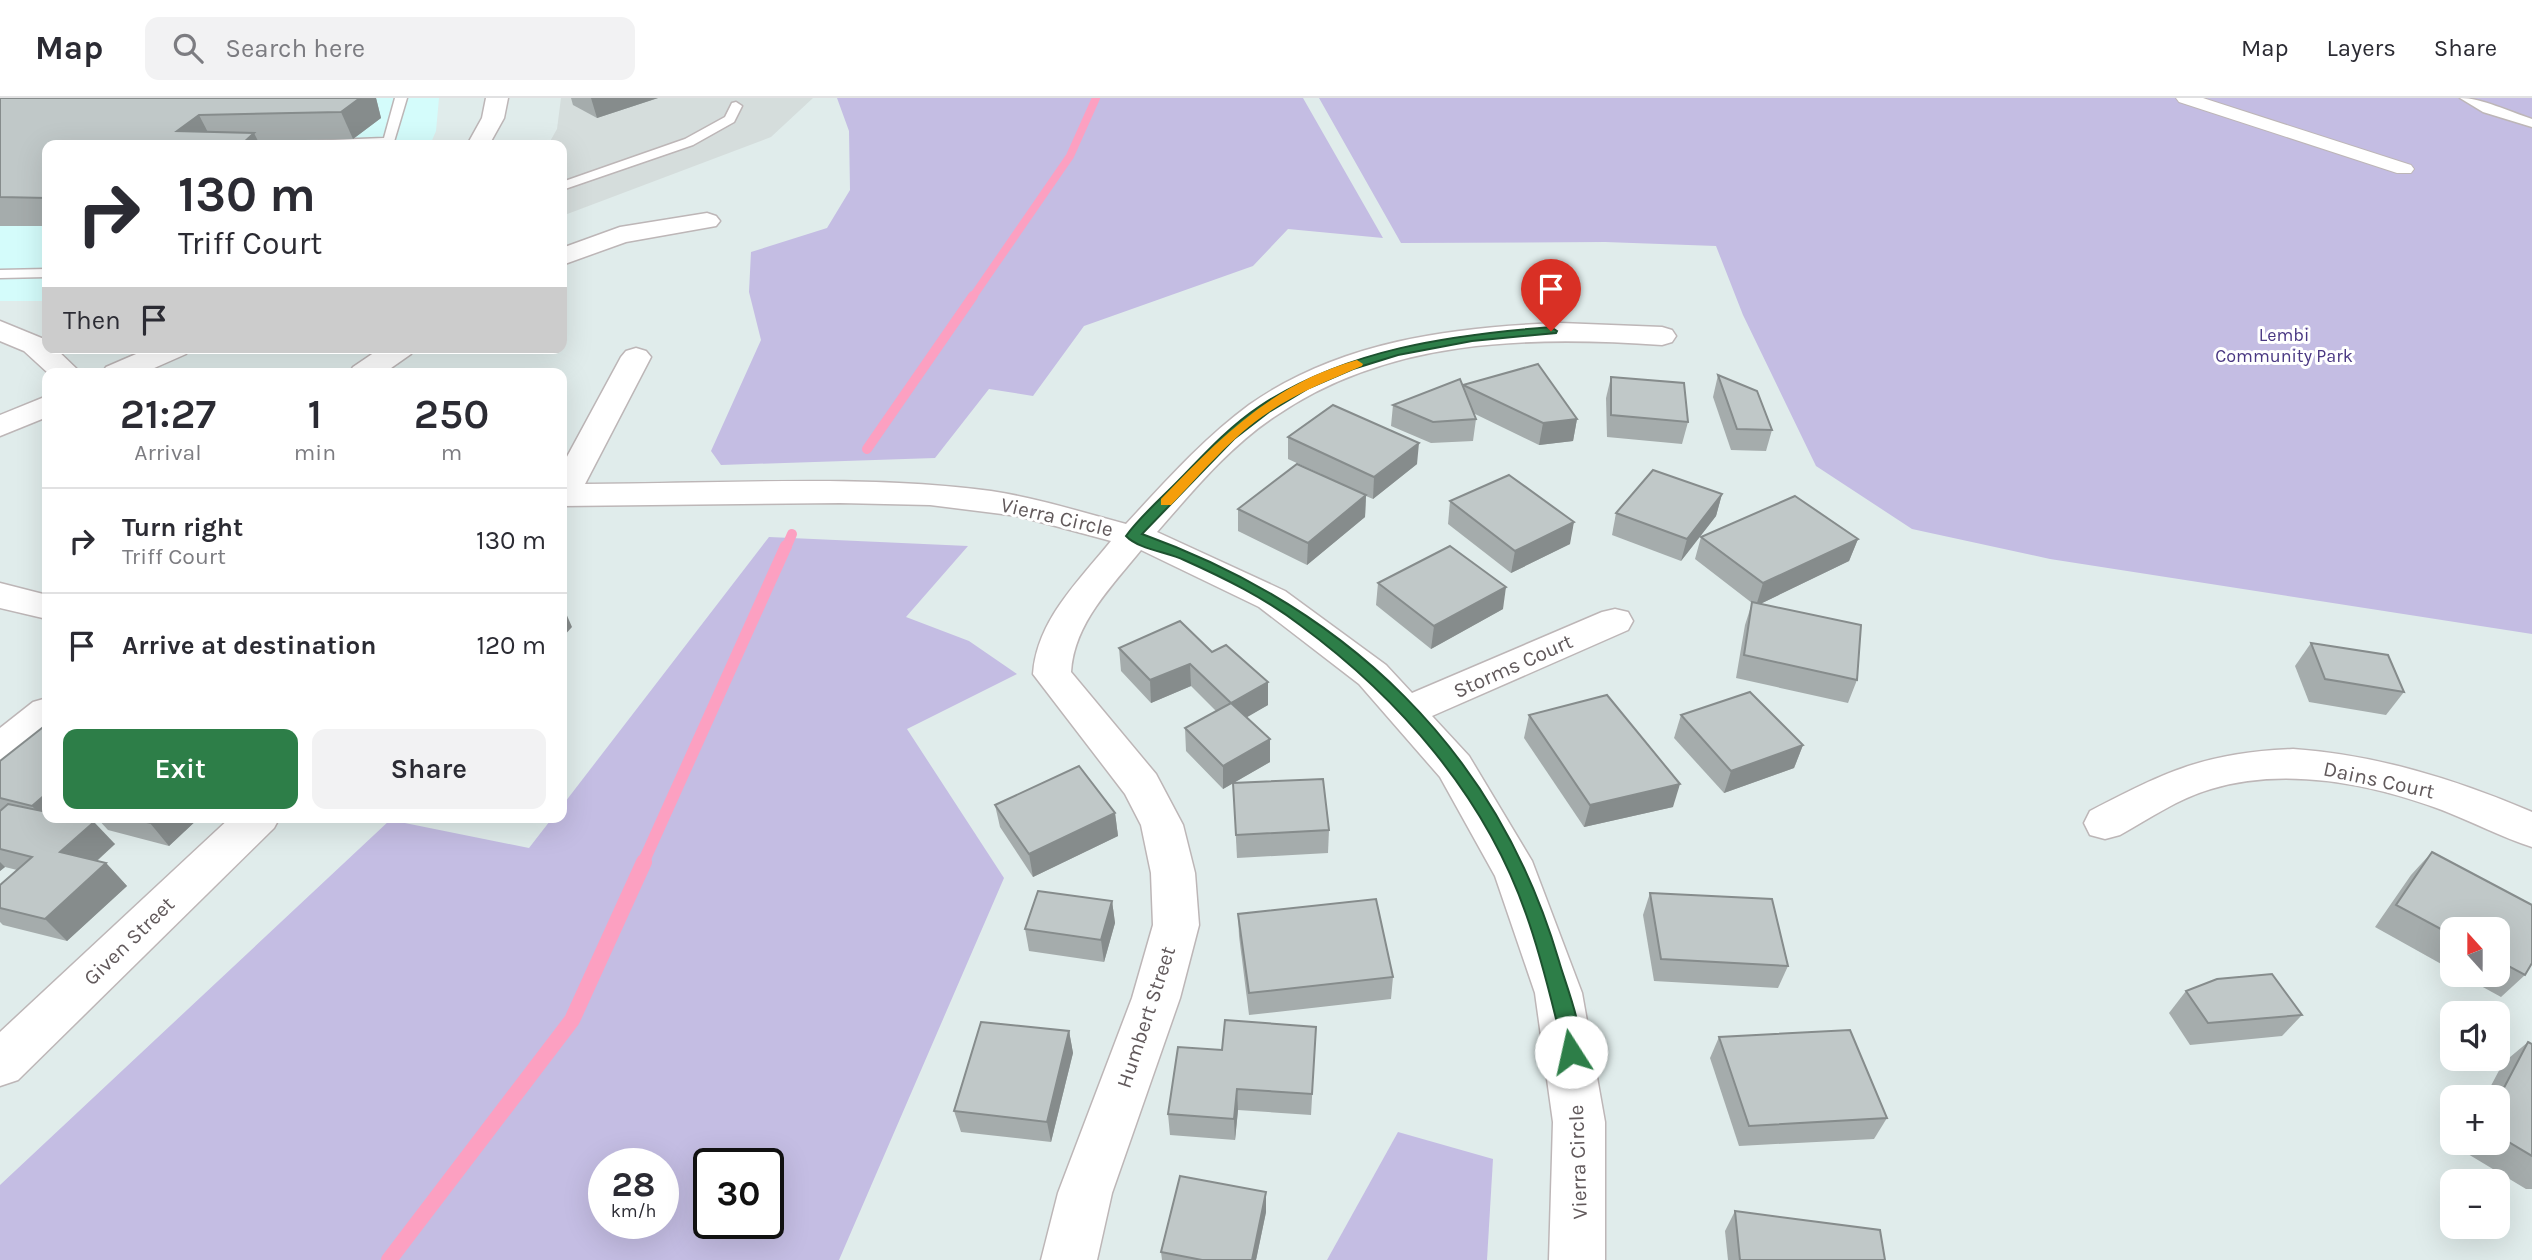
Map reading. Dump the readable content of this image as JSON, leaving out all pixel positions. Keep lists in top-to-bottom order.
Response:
{
  "streets": {
    "street": [
      "Vierra Circle",
      "Storms Court",
      "Dains Court",
      "Given Street",
      "Humbert Street"
    ]
  },
  "crossings": [
    ["Vierra Circle", "Storms Court"],
    ["Vierra Circle", "Humbert Street"]
  ],
  "parks": ["Lembi Community Park"],
  "north": "top",
  "page": {
    "header": "Map",
    "search": "Search here",
    "nav": ["Map", "Layers", "Share"],
    "turn": ["130 m", "Triff Court"],
    "then": "Then",
    "eta": [
      "21:27",
      "Arrival",
      "1",
      "min",
      "250",
      "m"
    ],
    "list": [
      {
        "name": "Turn right",
        "note": "Triff Court",
        "value": "130 m"
      },
      {
        "name": "Arrive at destination",
        "value": "120 m"
      }
    ],
    "buttons": ["Exit", "Share"],
    "map_buttons": ["+", "−"],
    "speed": "28 km/h",
    "limit": "30"
  }
}
